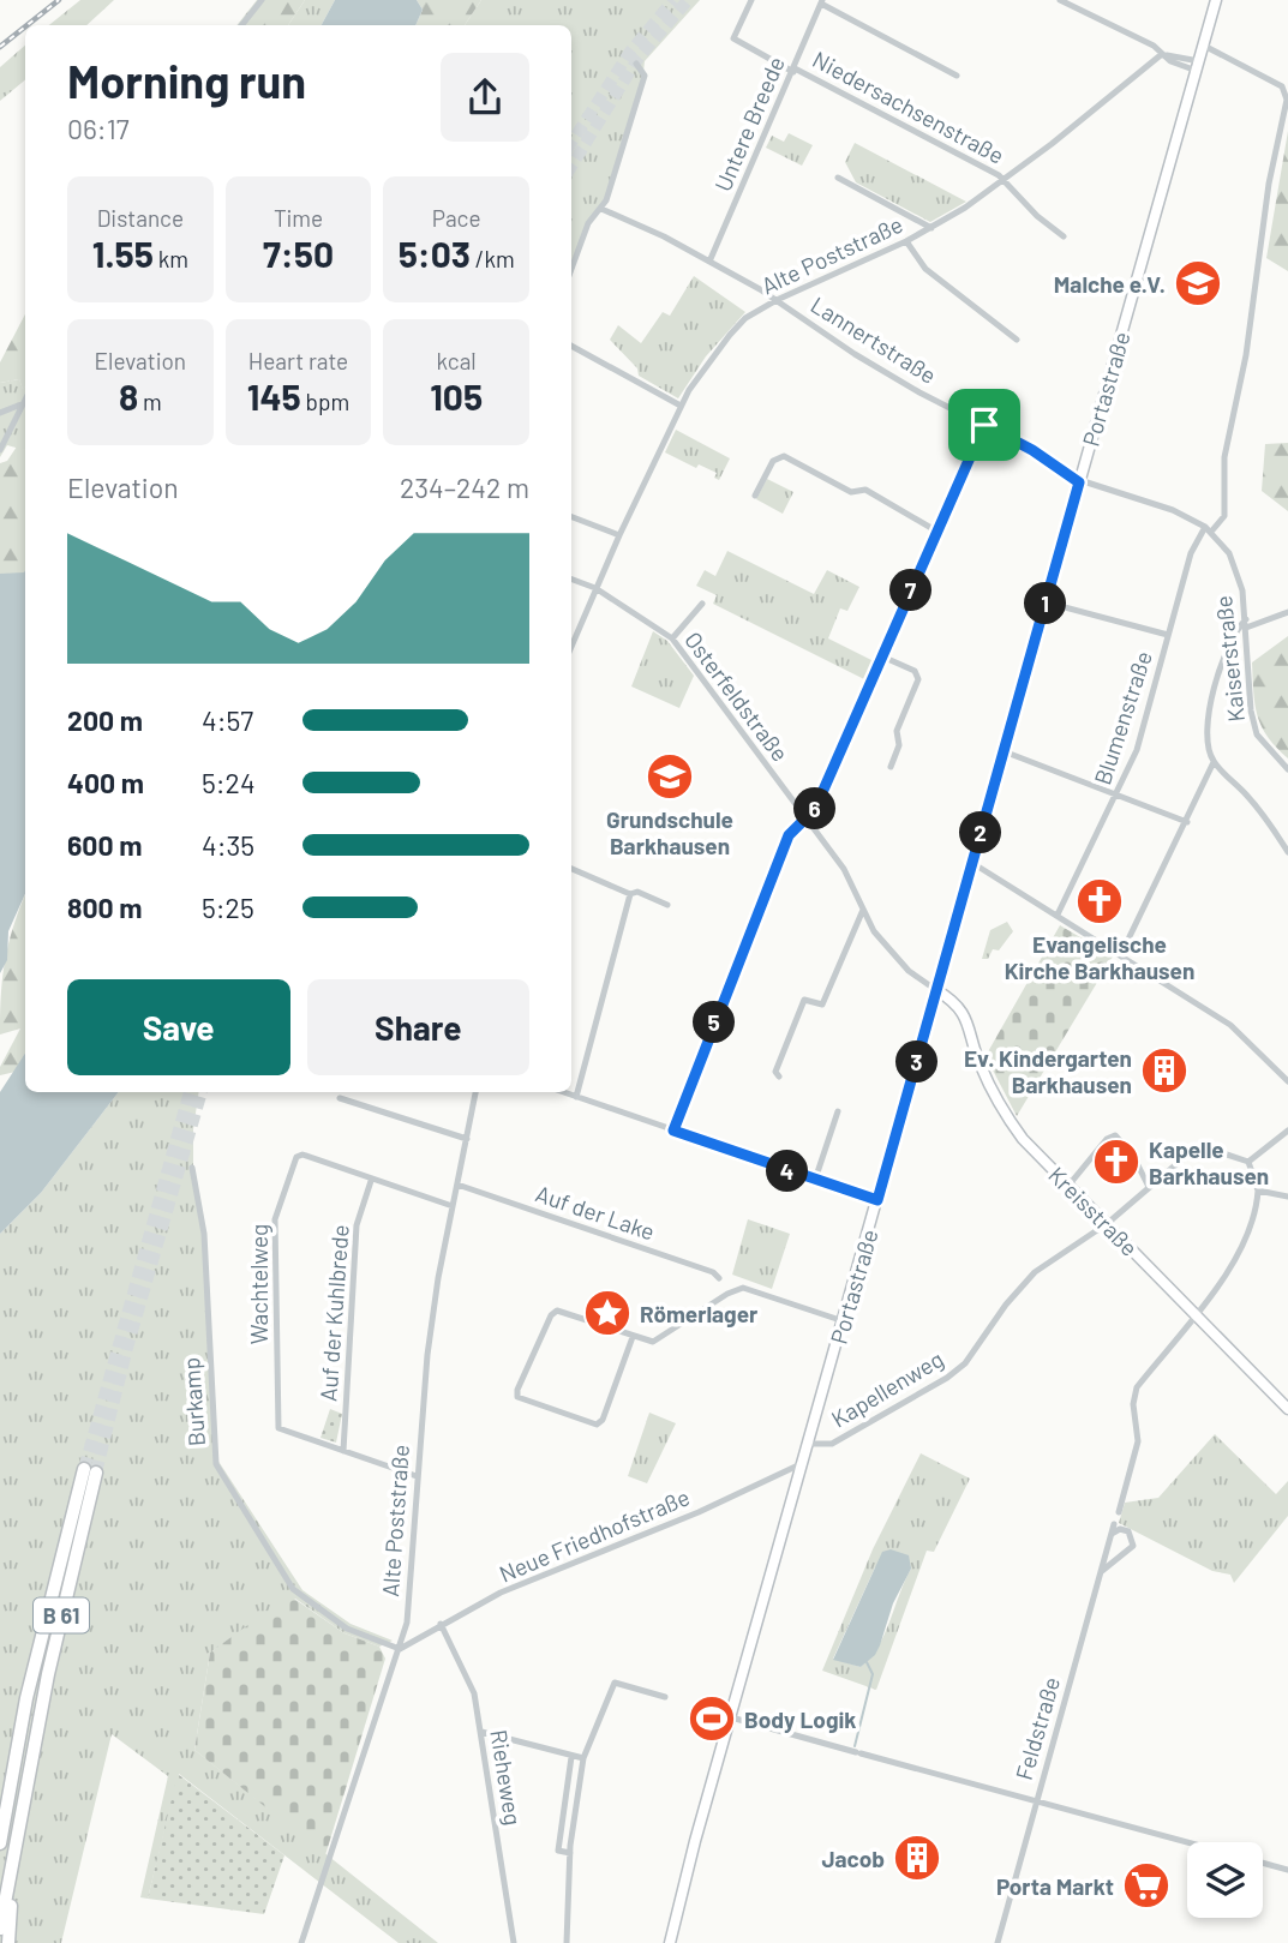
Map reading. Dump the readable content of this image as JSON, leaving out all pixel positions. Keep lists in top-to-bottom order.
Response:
{
  "streets": {
    "highway": ["B 61"],
    "main road": ["Portastraße", "Kreisstraße"],
    "street": [
      "Niedersachsenstraße",
      "Untere Breede",
      "Alte Poststraße",
      "Lannertstraße",
      "Kaiserstraße",
      "Osterfeldstraße",
      "Blumenstraße",
      "Auf der Lake",
      "Wachtelweg",
      "Auf der Kuhlbrede",
      "Kapellenweg",
      "Burkamp",
      "Neue Friedhofstraße",
      "Feldstraße",
      "Rieheweg"
    ]
  },
  "crossings": [
    ["Niedersachsenstraße", "Untere Breede"],
    ["Niedersachsenstraße", "Alte Poststraße"],
    ["Untere Breede", "Lannertstraße"],
    ["Alte Poststraße", "Lannertstraße"],
    ["Alte Poststraße", "Osterfeldstraße"],
    ["Alte Poststraße", "Auf der Lake"],
    ["Alte Poststraße", "Wachtelweg"],
    ["Alte Poststraße", "Burkamp"],
    ["Alte Poststraße", "Neue Friedhofstraße"],
    ["Lannertstraße", "Portastraße"],
    ["Portastraße", "Osterfeldstraße"],
    ["Portastraße", "Kreisstraße"],
    ["Portastraße", "Kapellenweg"],
    ["Portastraße", "Neue Friedhofstraße"],
    ["Kaiserstraße", "Blumenstraße"],
    ["Osterfeldstraße", "Kreisstraße"],
    ["Kreisstraße", "Kapellenweg"],
    ["Wachtelweg", "Auf der Kuhlbrede"],
    ["Burkamp", "Neue Friedhofstraße"],
    ["Neue Friedhofstraße", "Rieheweg"]
  ],
  "places": {
    "school or university": ["Malche e.V.", "Grundschule Barkhausen"],
    "church": ["Evangelische Kirche Barkhausen", "Kapelle Barkhausen"],
    "building": ["Ev. Kindergarten Barkhausen", "Jacob"],
    "place": ["Römerlager"],
    "sports": ["Body Logik"],
    "supermarket": ["Porta Markt"]
  },
  "page": {
    "heading": ["Morning run", "06:17"],
    "stats": [
      ["Distance", "1.55 km"],
      ["Time", "7:50"],
      ["Pace", "5:03 /km"],
      ["Elevation", "8 m"],
      ["Heart rate", "145 bpm"],
      ["kcal", "105"]
    ],
    "chart": ["Elevation", "234–242 m"],
    "pins": [
      "7",
      "1",
      "6",
      "2",
      "5",
      "3",
      "4"
    ],
    "list": [
      {
        "name": "200 m",
        "note": "4:57"
      },
      {
        "name": "400 m",
        "note": "5:24"
      },
      {
        "name": "600 m",
        "note": "4:35"
      },
      {
        "name": "800 m",
        "note": "5:25"
      }
    ],
    "buttons": ["Save", "Share"]
  }
}
